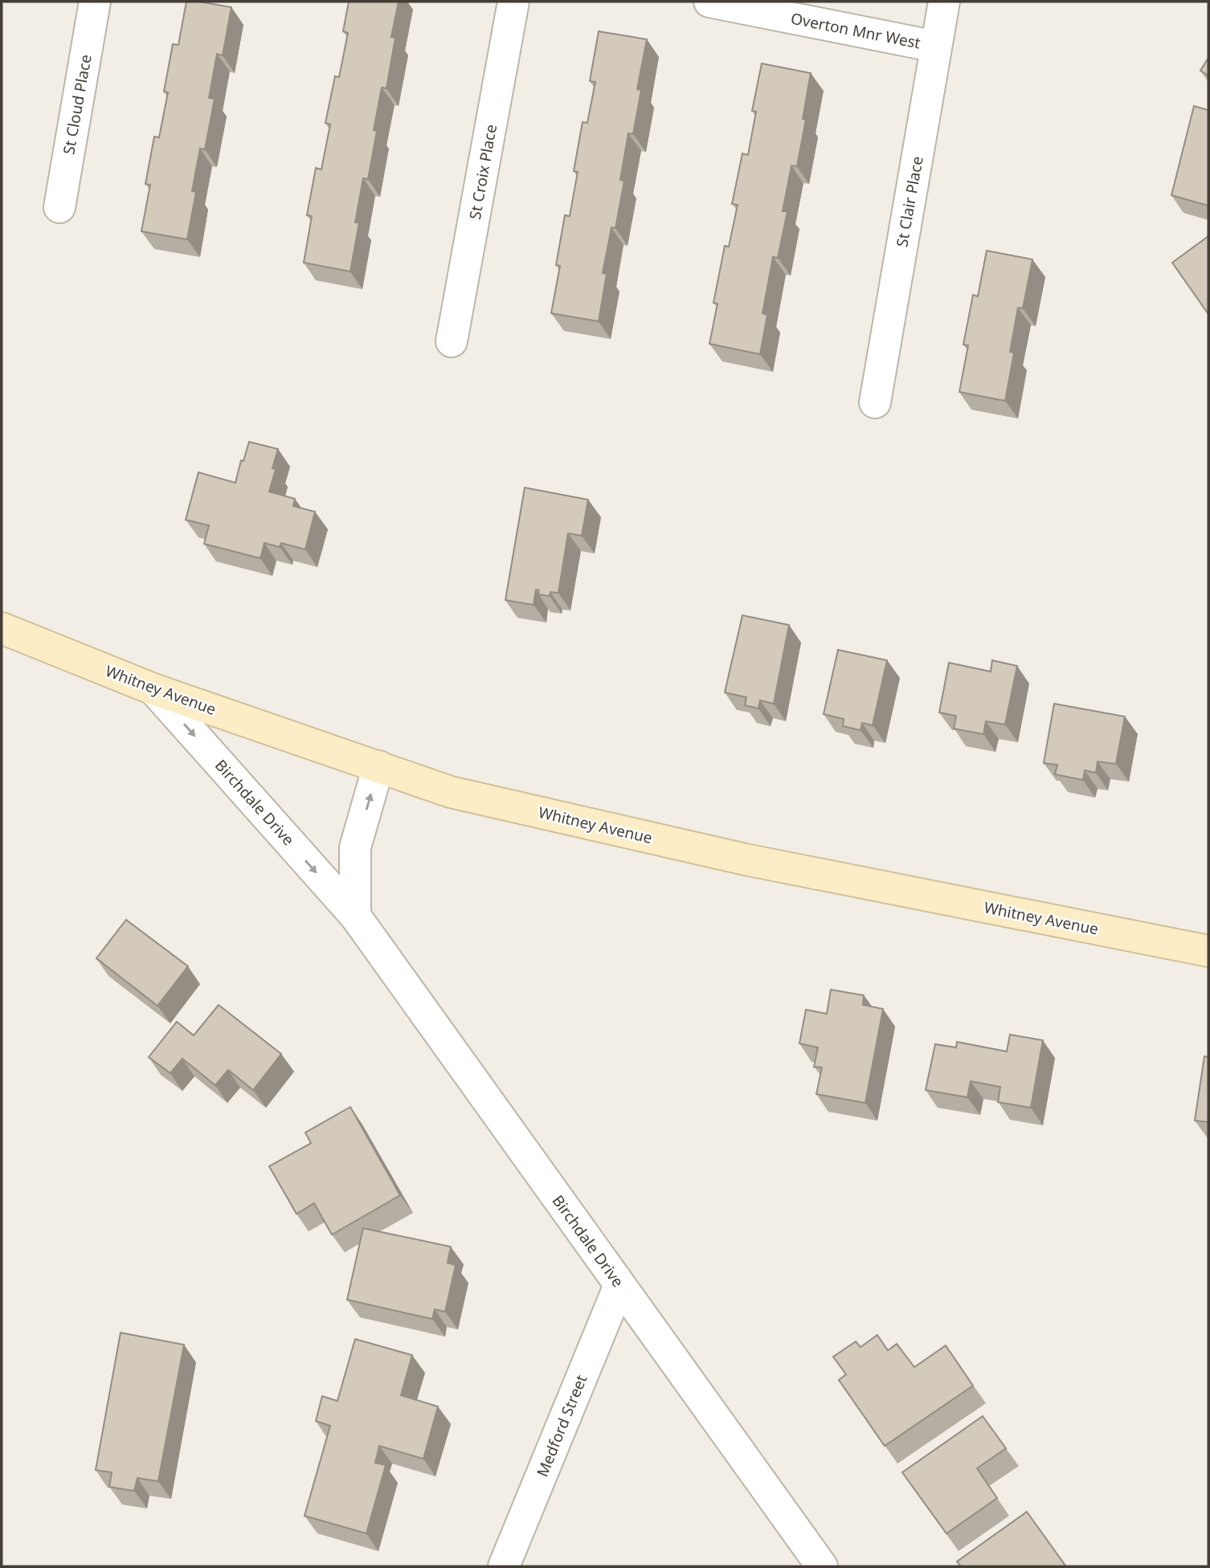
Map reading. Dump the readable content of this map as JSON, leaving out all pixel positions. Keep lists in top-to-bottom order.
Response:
{
  "streets": {
    "main road": ["Whitney Avenue"],
    "street": [
      "Overton Mnr West",
      "St Cloud Place",
      "St Croix Place",
      "St Clair Place",
      "Birchdale Drive",
      "Medford Street"
    ]
  },
  "crossings": [
    ["Overton Mnr West", "St Clair Place"],
    ["Whitney Avenue", "Birchdale Drive"],
    ["Birchdale Drive", "Medford Street"]
  ]
}
